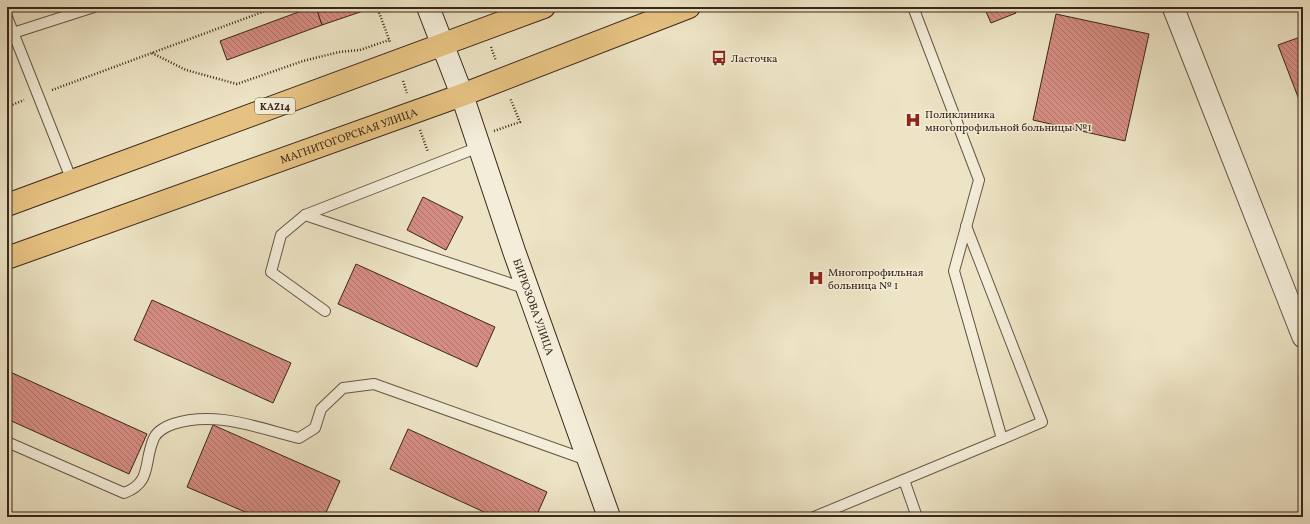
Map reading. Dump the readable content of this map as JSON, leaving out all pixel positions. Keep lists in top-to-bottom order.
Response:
{
  "streets": {
    "main road": ["KAZ14", "МАГНИТОГОРСКАЯ УЛИЦА"],
    "street": ["БИРЮЗОВА УЛИЦА"]
  },
  "crossings": [
    ["KAZ14", "БИРЮЗОВА УЛИЦА"],
    ["МАГНИТОГОРСКАЯ УЛИЦА", "БИРЮЗОВА УЛИЦА"]
  ],
  "places": {
    "bus stop": ["Ласточка"],
    "hospital": ["Поликлиника многопрофильной больницы №1", "Многопрофильная больница № 1"]
  }
}
